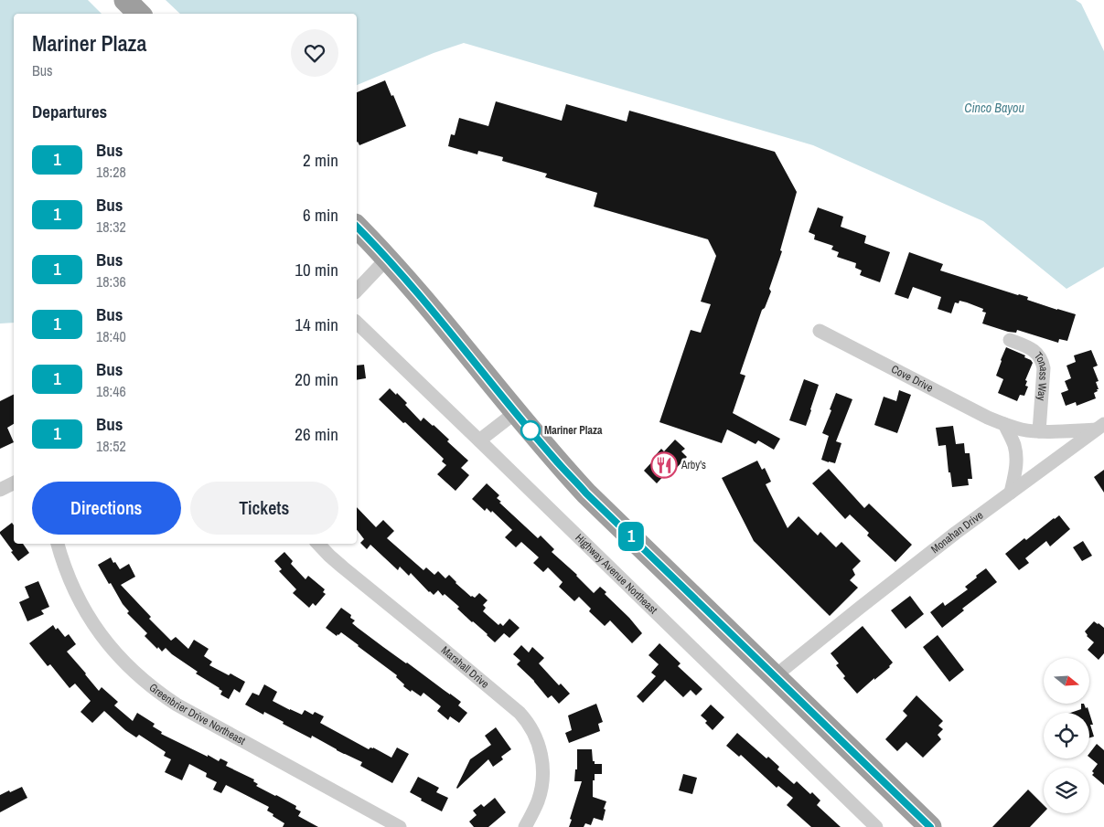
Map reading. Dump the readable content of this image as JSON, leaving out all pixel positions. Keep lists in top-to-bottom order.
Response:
{
  "streets": {
    "street": [
      "Cove Drive",
      "Tonass Way",
      "Monahan Drive",
      "Highway Avenue Northeast",
      "Marshall Drive",
      "Greenbrier Drive Northeast"
    ]
  },
  "crossings": [
    ["Cove Drive", "Tonass Way"],
    ["Cove Drive", "Monahan Drive"]
  ],
  "water": ["Cinco Bayou"],
  "places": {
    "other": ["Mariner Plaza"],
    "restaurant": ["Arby's"]
  },
  "lines": ["bus line 1"],
  "north": "right",
  "page": {
    "on_map": "1",
    "heading": [
      ["Mariner Plaza", "Bus"],
      "Departures"
    ],
    "list": [
      {
        "mark": "1",
        "name": "Bus",
        "note": "18:28",
        "value": "2 min"
      },
      {
        "mark": "1",
        "name": "Bus",
        "note": "18:32",
        "value": "6 min"
      },
      {
        "mark": "1",
        "name": "Bus",
        "note": "18:36",
        "value": "10 min"
      },
      {
        "mark": "1",
        "name": "Bus",
        "note": "18:40",
        "value": "14 min"
      },
      {
        "mark": "1",
        "name": "Bus",
        "note": "18:46",
        "value": "20 min"
      },
      {
        "mark": "1",
        "name": "Bus",
        "note": "18:52",
        "value": "26 min"
      }
    ],
    "buttons": ["Directions", "Tickets"]
  }
}
